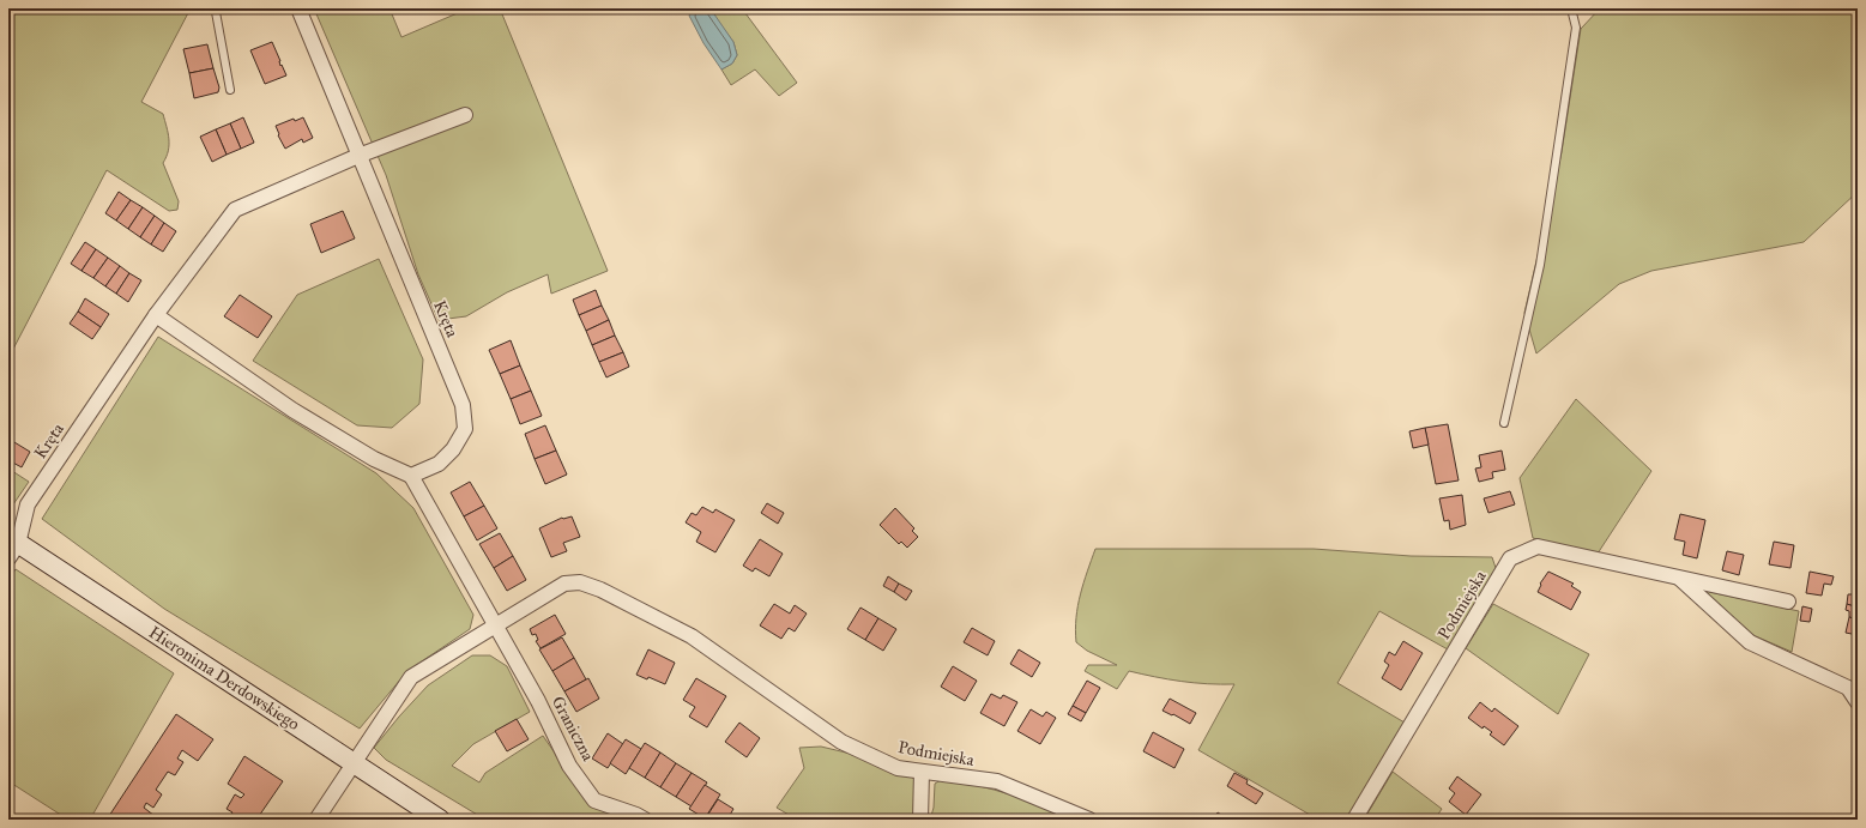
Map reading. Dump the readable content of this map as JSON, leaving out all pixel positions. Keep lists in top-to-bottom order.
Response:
{
  "streets": {
    "street": [
      "Kręta",
      "Podmiejska",
      "Hieronima Derdowskiego",
      "Graniczna"
    ]
  },
  "crossings": [
    ["Kręta", "Hieronima Derdowskiego"],
    ["Podmiejska", "Graniczna"]
  ]
}
